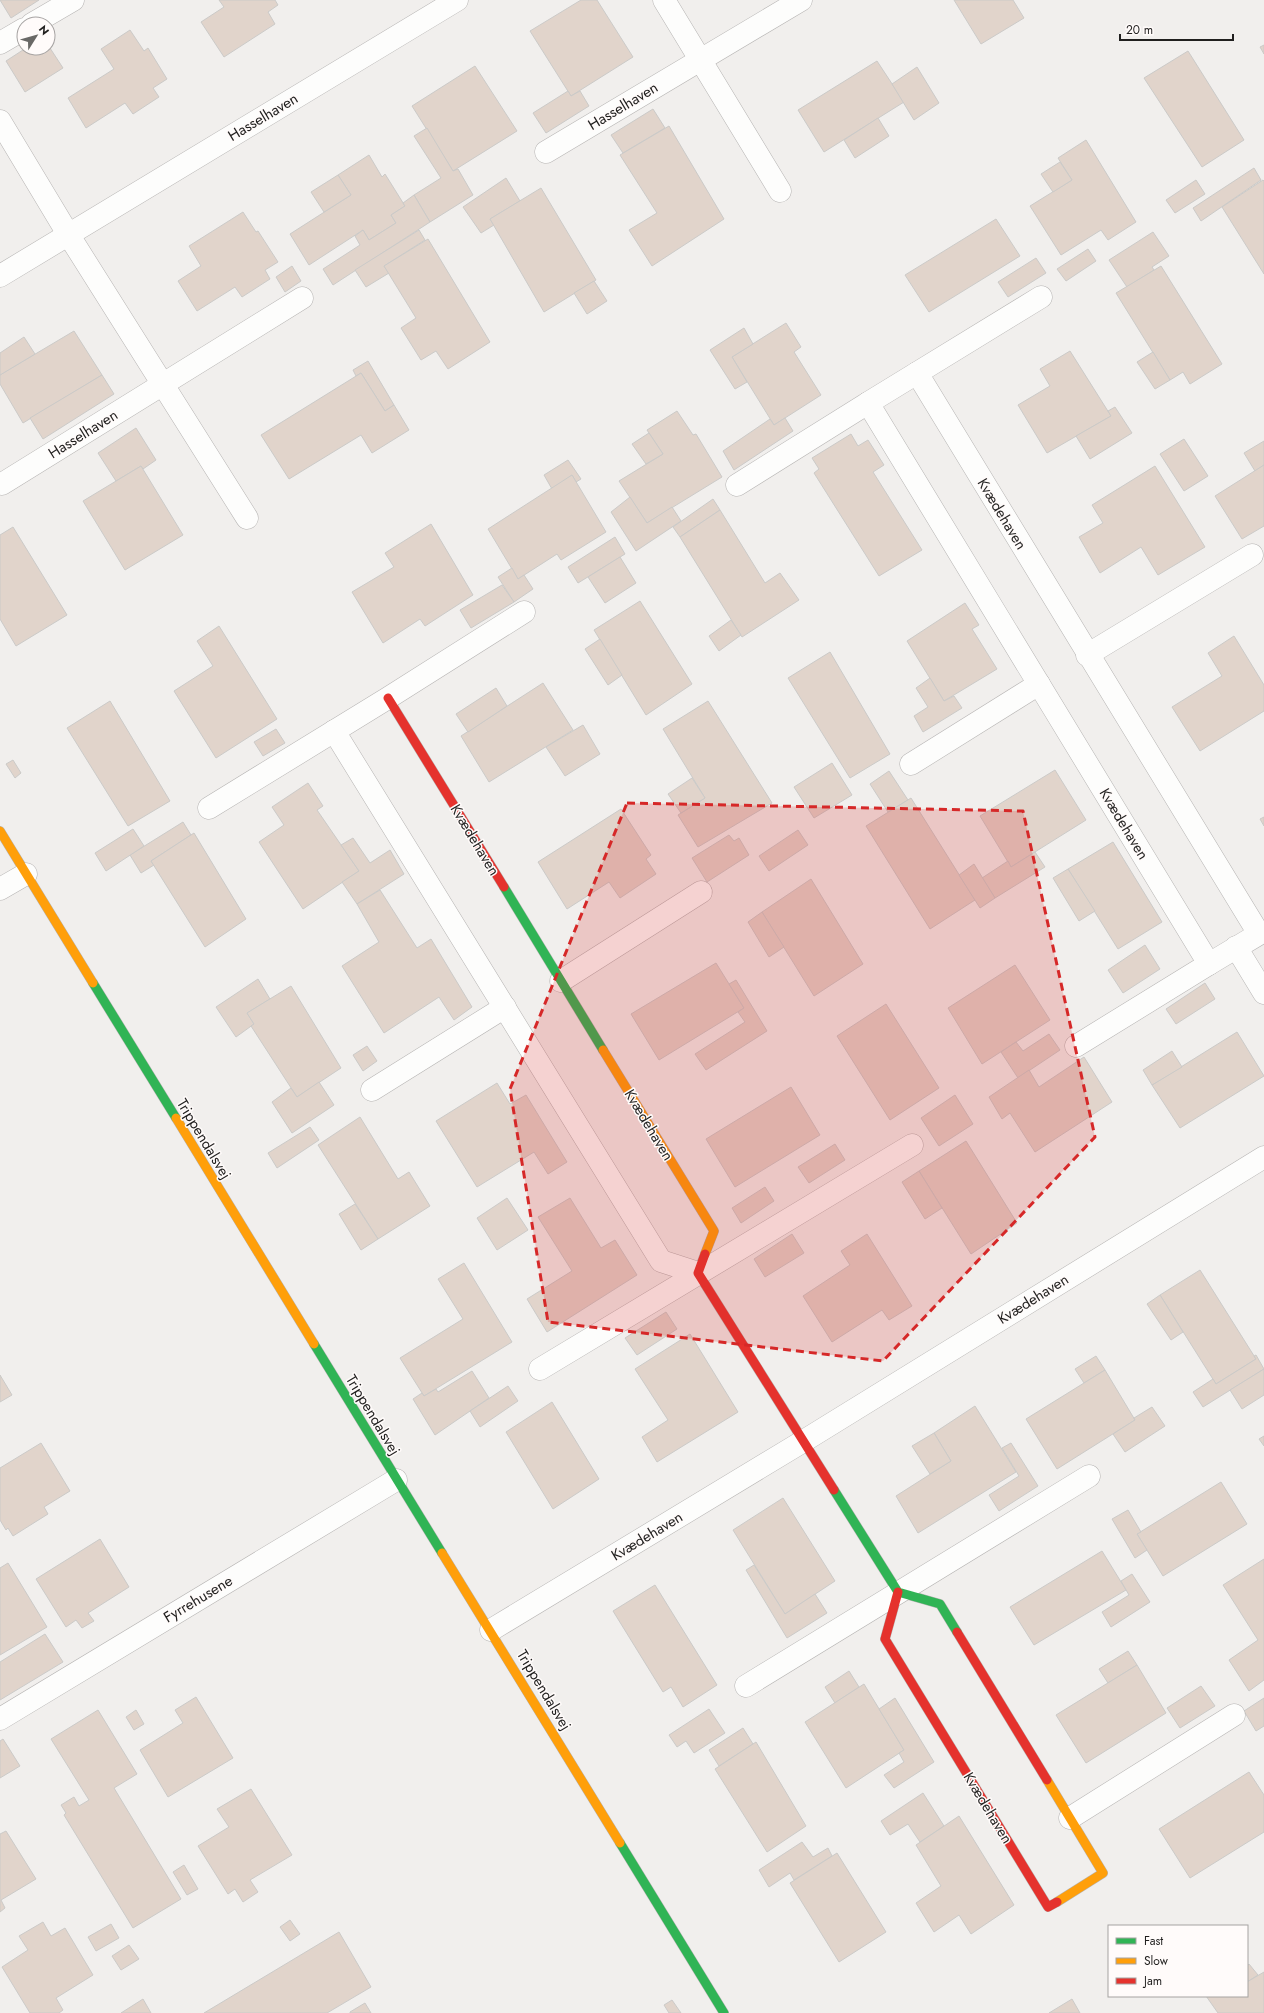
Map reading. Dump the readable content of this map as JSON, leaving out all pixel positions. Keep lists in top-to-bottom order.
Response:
{
  "streets": {
    "street": [
      "Hasselhaven",
      "Kvædehaven",
      "Trippendalsvej",
      "Fyrrehusene"
    ]
  },
  "crossings": [
    ["Kvædehaven", "Trippendalsvej"],
    ["Trippendalsvej", "Fyrrehusene"]
  ],
  "legend": ["Fast", "Slow", "Jam"],
  "scale_bar": "20 m",
  "north": "top right"
}
